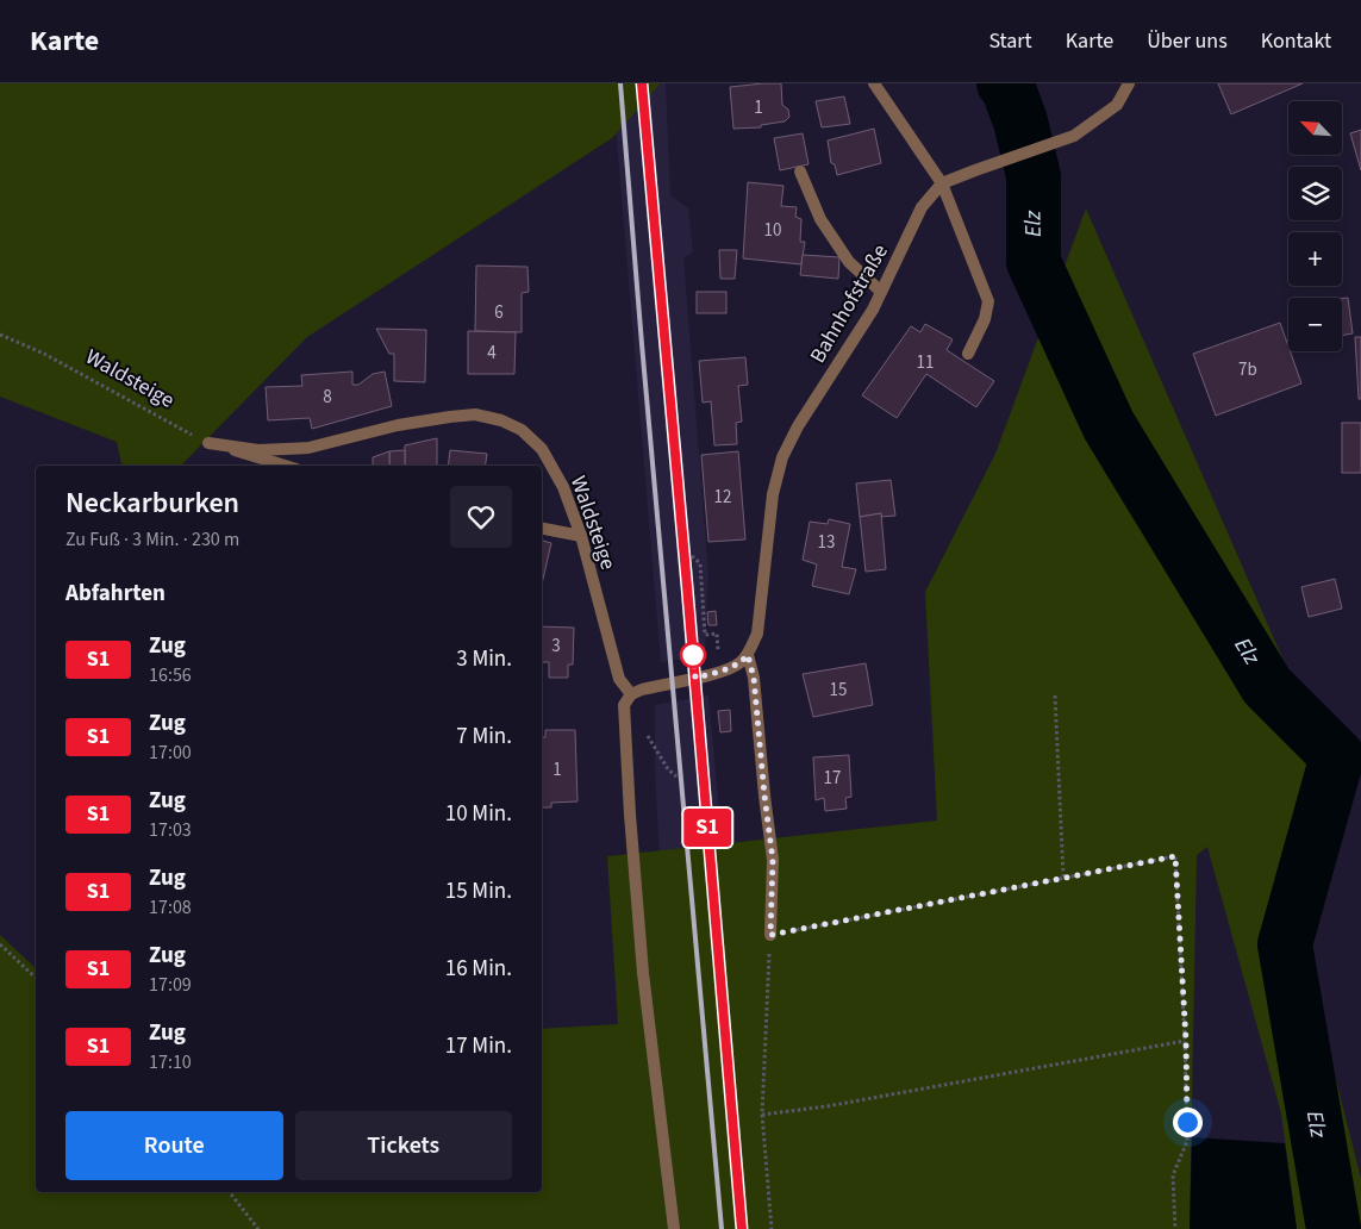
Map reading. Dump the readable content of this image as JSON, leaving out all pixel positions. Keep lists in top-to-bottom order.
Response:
{
  "streets": {
    "street": ["Bahnhofstraße", "Waldsteige"]
  },
  "water": ["Elz"],
  "house_numbers": [
    "1",
    "10",
    "6",
    "4",
    "11",
    "7b",
    "8",
    "12",
    "13",
    "3",
    "15",
    "1",
    "17"
  ],
  "north": "top left",
  "page": {
    "header": "Karte",
    "nav": [
      "Start",
      "Karte",
      "Über uns",
      "Kontakt"
    ],
    "on_map": "S1",
    "map_buttons": ["+", "−"],
    "heading": [
      ["Neckarburken", "Zu Fuß · 3 Min. · 230 m"],
      "Abfahrten"
    ],
    "list": [
      {
        "mark": "S1",
        "name": "Zug",
        "note": "16:56",
        "value": "3 Min."
      },
      {
        "mark": "S1",
        "name": "Zug",
        "note": "17:00",
        "value": "7 Min."
      },
      {
        "mark": "S1",
        "name": "Zug",
        "note": "17:03",
        "value": "10 Min."
      },
      {
        "mark": "S1",
        "name": "Zug",
        "note": "17:08",
        "value": "15 Min."
      },
      {
        "mark": "S1",
        "name": "Zug",
        "note": "17:09",
        "value": "16 Min."
      },
      {
        "mark": "S1",
        "name": "Zug",
        "note": "17:10",
        "value": "17 Min."
      }
    ],
    "buttons": ["Route", "Tickets"]
  }
}
